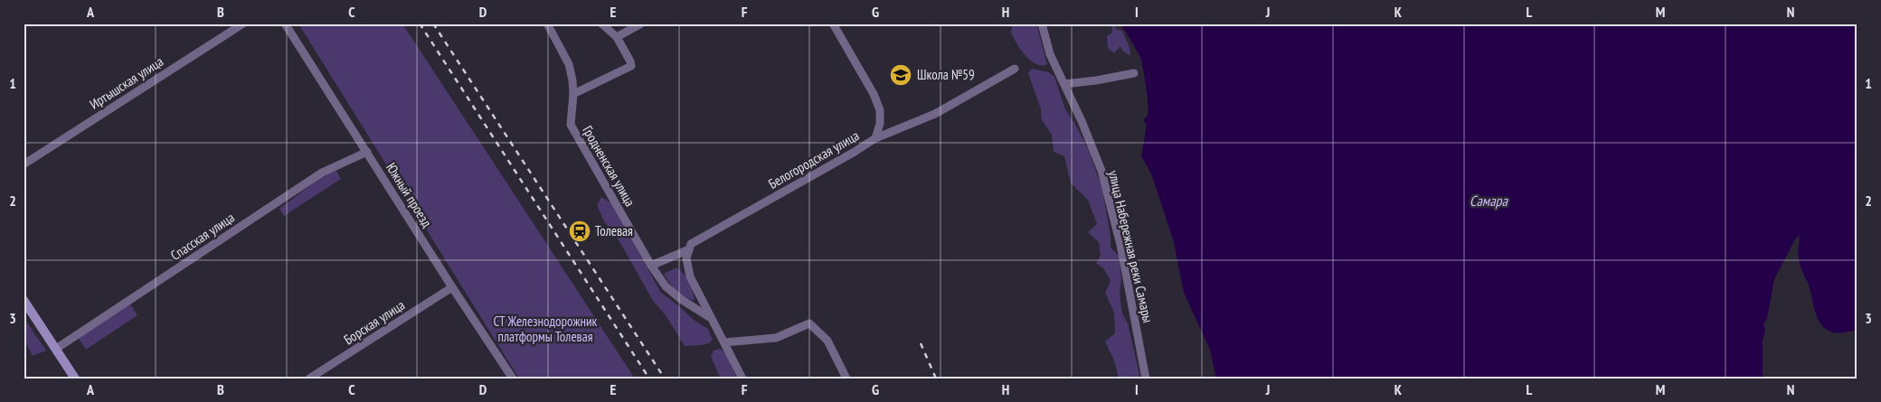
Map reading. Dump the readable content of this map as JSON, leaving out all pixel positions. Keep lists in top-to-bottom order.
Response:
{
  "streets": {
    "street": [
      "Иртышская улица",
      "Белогородская улица",
      "Гродненская улица",
      "Южный проезд",
      "Спасская улица",
      "улица Набережная реки Самары",
      "Борская улица"
    ]
  },
  "crossings": [
    ["Белогородская улица", "Гродненская улица"],
    ["Южный проезд", "Спасская улица"],
    ["Южный проезд", "Борская улица"]
  ],
  "water": ["Самара"],
  "parks": ["СТ Железнодорожник платформы Толевая"],
  "places": {
    "school or university": ["Школа №59"],
    "station": ["Толевая"]
  },
  "grid": {
    "columns": [
      "A",
      "B",
      "C",
      "D",
      "E",
      "F",
      "G",
      "H",
      "I",
      "J",
      "K",
      "L",
      "M",
      "N"
    ],
    "rows": ["1", "2", "3"]
  }
}
